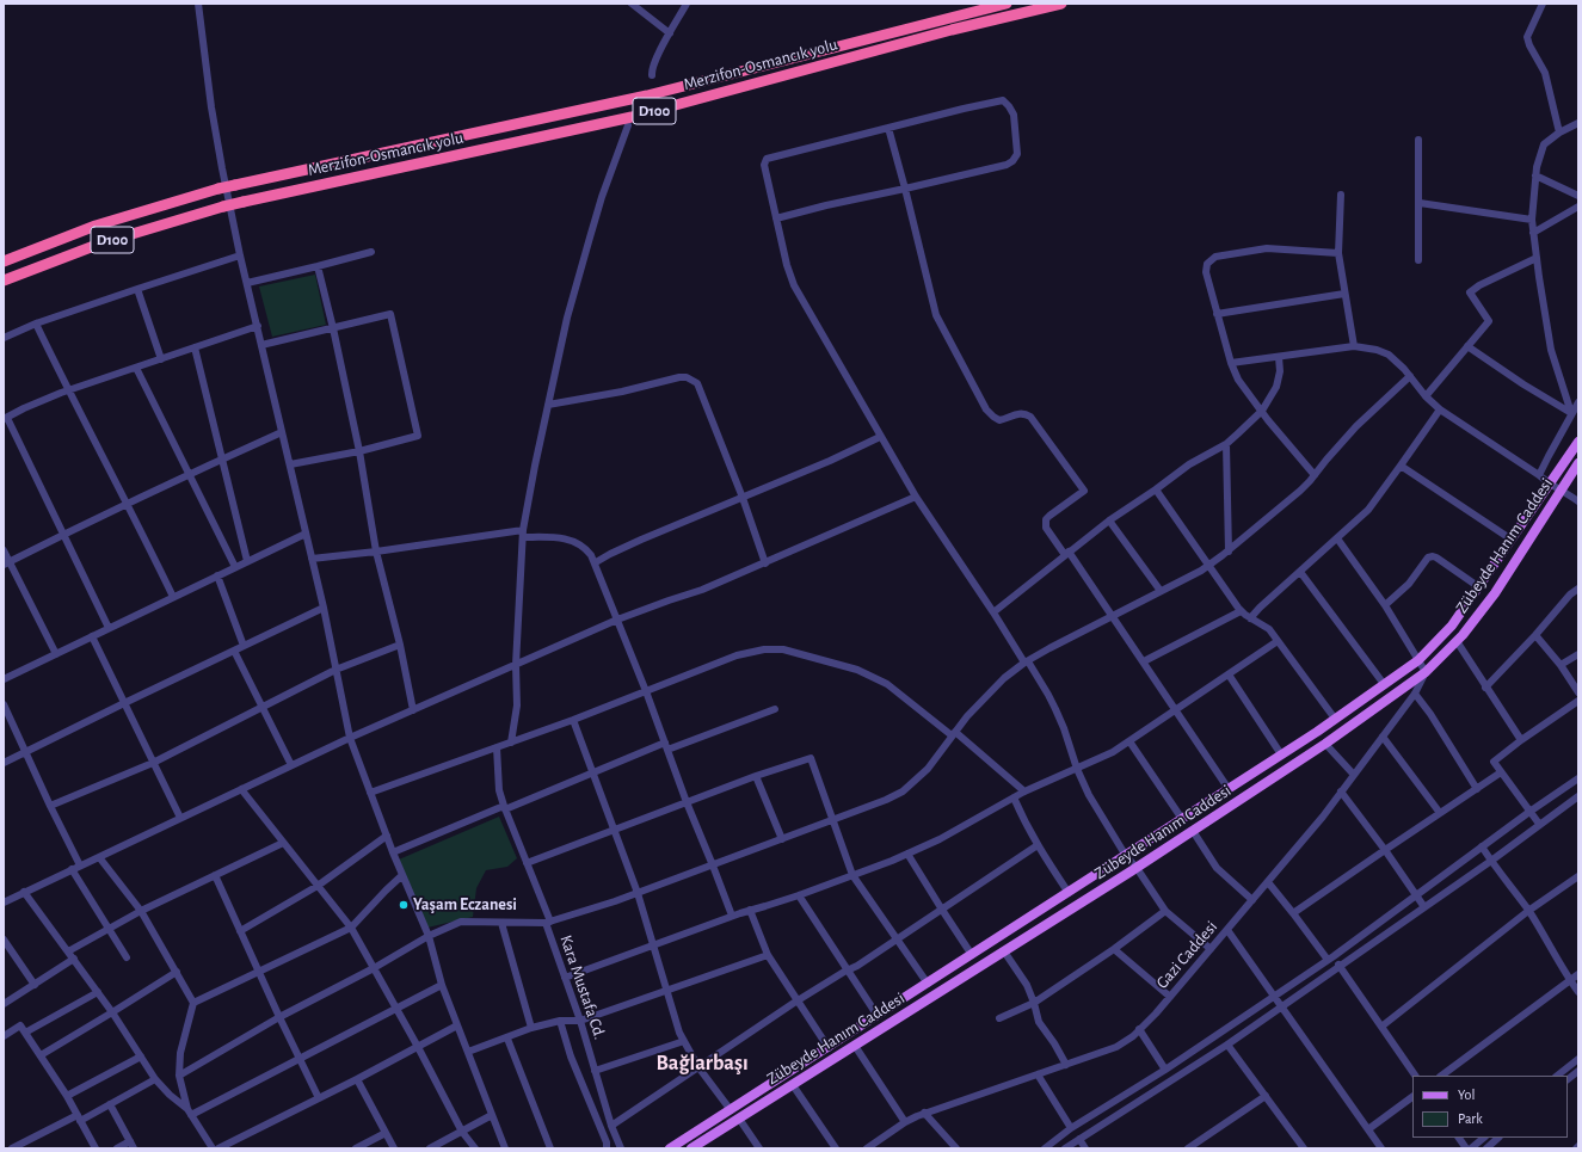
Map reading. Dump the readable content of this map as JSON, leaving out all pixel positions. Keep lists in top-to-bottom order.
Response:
{
  "streets": {
    "highway": ["Merzifon-Osmancık yolu", "D100"],
    "main road": ["Zübeyde Hanım Caddesi"],
    "street": ["Gazi Caddesi", "Kara Mustafa Cd."]
  },
  "crossings": [
    ["Zübeyde Hanım Caddesi", "Gazi Caddesi"]
  ],
  "districts": ["Bağlarbaşı"],
  "places": ["Yaşam Eczanesi"],
  "legend": ["Yol", "Park"]
}
